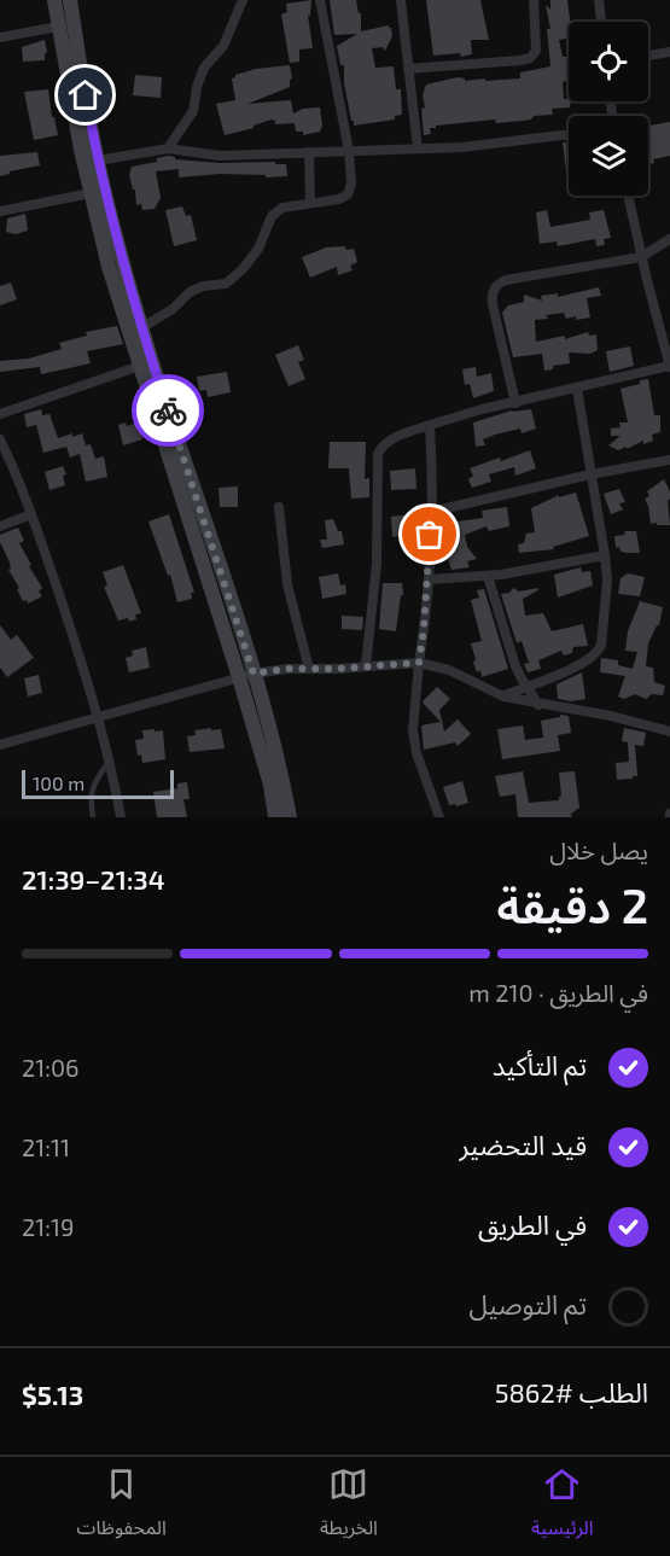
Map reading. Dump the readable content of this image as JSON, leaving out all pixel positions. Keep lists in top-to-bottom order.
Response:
{
  "scale_bar": "100 m",
  "page": {
    "scale": "100 m",
    "heading": ["2 دقيقة", "يصل خلال", "21:34–21:39"],
    "panel": ["الطلب #5862", "$5.13"],
    "bar": "في الطريق · 210 m",
    "list": [
      ["تم التأكيد", "21:06"],
      ["قيد التحضير", "21:11"],
      ["في الطريق", "21:19"],
      "تم التوصيل"
    ],
    "tabs": ["الرئيسية", "الخريطة", "المحفوظات"]
  }
}
